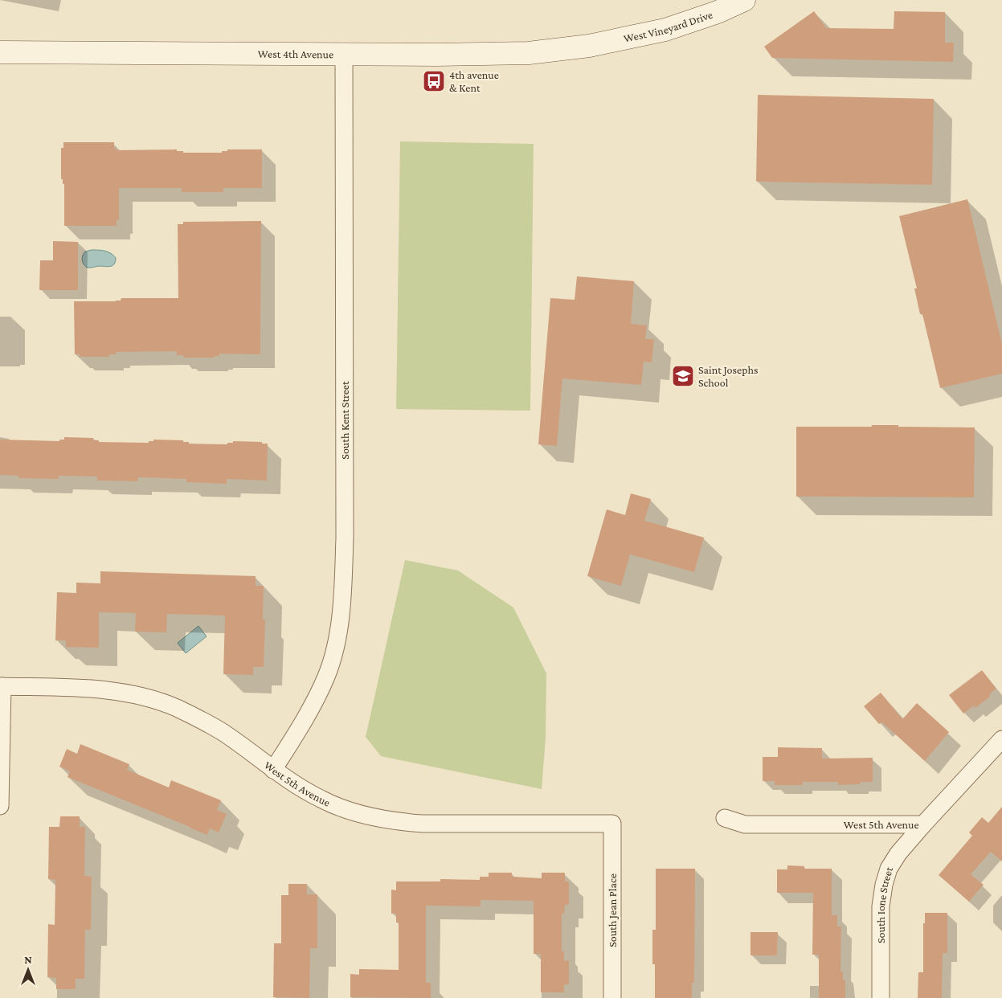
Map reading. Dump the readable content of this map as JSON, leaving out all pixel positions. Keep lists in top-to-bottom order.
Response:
{
  "streets": {
    "main road": ["West Vineyard Drive", "West 4th Avenue"],
    "street": [
      "South Kent Street",
      "West 5th Avenue",
      "South Ione Street",
      "South Jean Place"
    ]
  },
  "crossings": [
    ["West Vineyard Drive", "West 4th Avenue"],
    ["West 4th Avenue", "South Kent Street"],
    ["South Kent Street", "West 5th Avenue"],
    ["West 5th Avenue", "South Ione Street"],
    ["West 5th Avenue", "South Jean Place"]
  ],
  "places": {
    "bus stop": ["4th avenue & Kent"],
    "school or university": ["Saint Josephs School"]
  },
  "north": "top"
}
